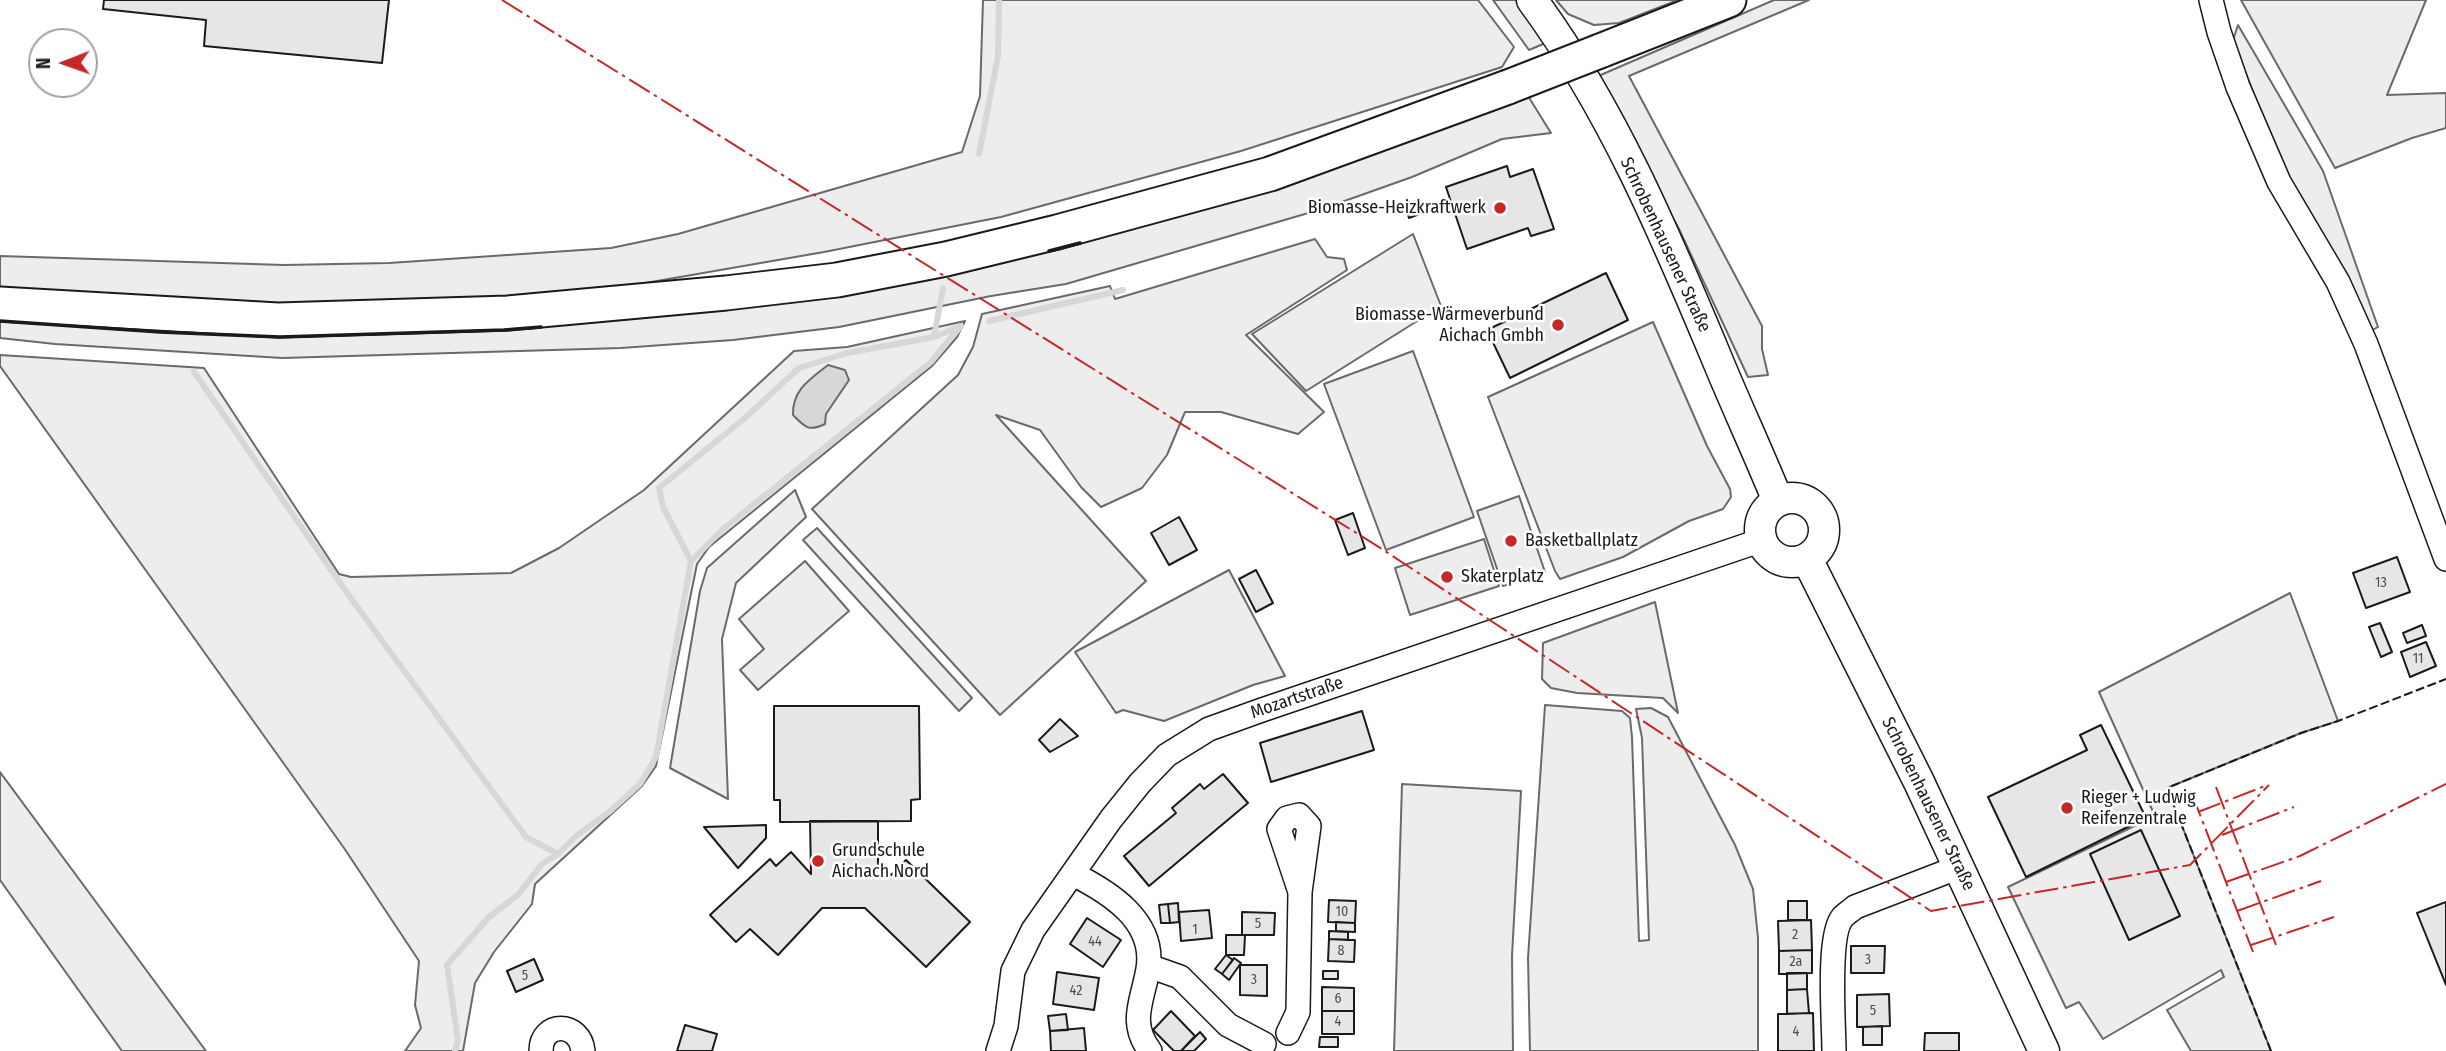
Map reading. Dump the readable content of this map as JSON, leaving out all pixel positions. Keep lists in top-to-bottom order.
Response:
{
  "streets": {
    "main road": ["Schrobenhausener Straße"],
    "street": ["Mozartstraße"]
  },
  "crossings": [
    ["Schrobenhausener Straße", "Mozartstraße"]
  ],
  "places": [
    "Biomasse-Heizkraftwerk",
    "Biomasse-Wärmeverbund Aichach Gmbh",
    "Basketballplatz",
    "Skaterplatz",
    "Rieger + Ludwig Reifenzentrale",
    "Grundschule Aichach Nord"
  ],
  "house_numbers": [
    "13",
    "11",
    "10",
    "5",
    "1",
    "2",
    "44",
    "8",
    "3",
    "2a",
    "5",
    "3",
    "42",
    "6",
    "5",
    "4",
    "4"
  ],
  "north": "left"
}
